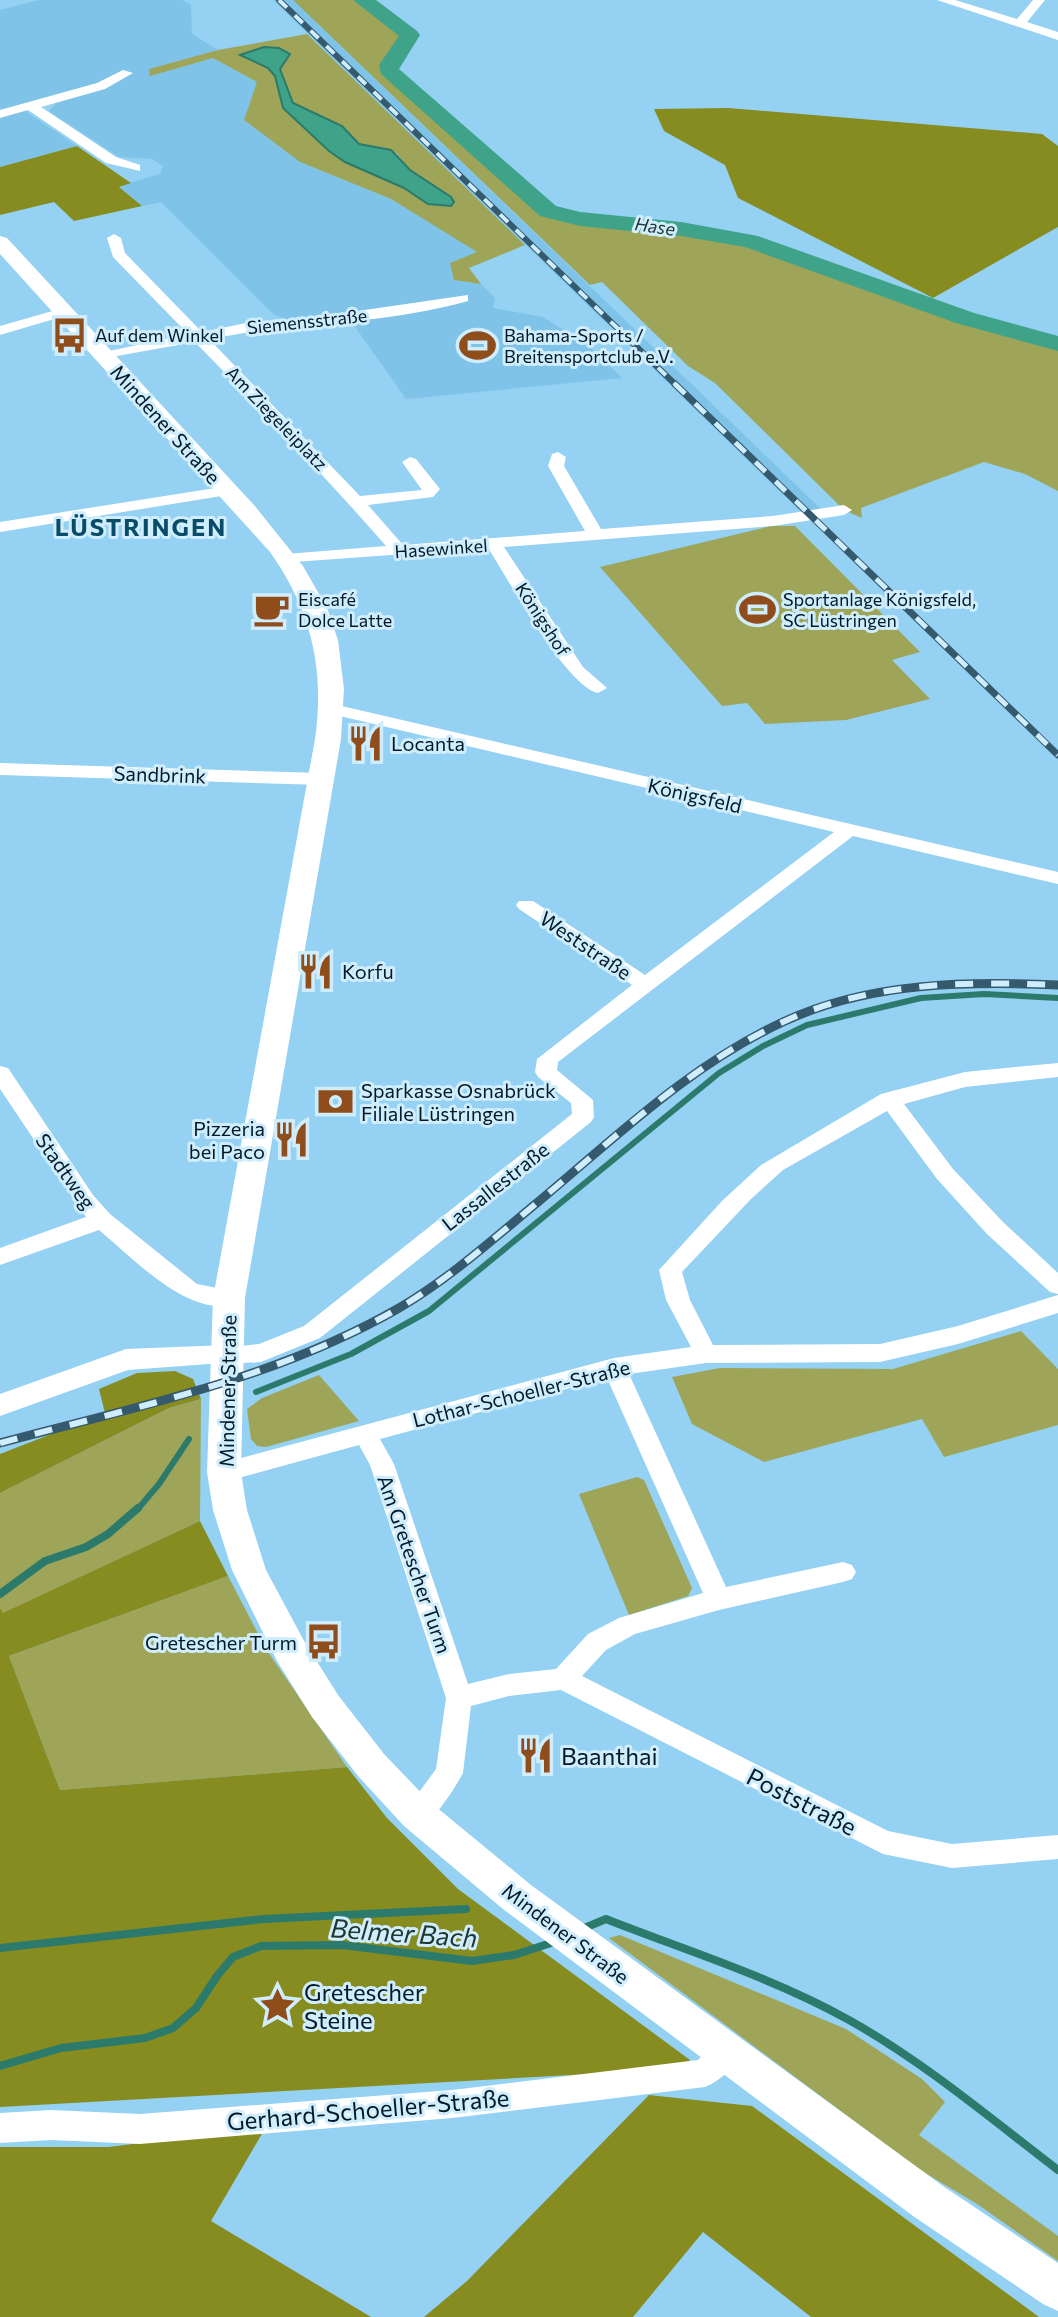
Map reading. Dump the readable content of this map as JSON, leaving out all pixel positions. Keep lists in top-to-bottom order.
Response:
{
  "streets": {
    "main road": ["Mindener Straße"],
    "street": [
      "Siemensstraße",
      "Am Ziegeleiplatz",
      "Hasewinkel",
      "Königshof",
      "Sandbrink",
      "Königsfeld",
      "Weststraße",
      "Stadtweg",
      "Lassallestraße",
      "Lothar-Schoeller-Straße",
      "Am Gretescher Turm",
      "Poststraße",
      "Gerhard-Schoeller-Straße"
    ]
  },
  "crossings": [
    ["Siemensstraße", "Am Ziegeleiplatz"],
    ["Siemensstraße", "Mindener Straße"],
    ["Am Ziegeleiplatz", "Hasewinkel"],
    ["Mindener Straße", "Hasewinkel"],
    ["Mindener Straße", "Sandbrink"],
    ["Mindener Straße", "Königsfeld"],
    ["Mindener Straße", "Stadtweg"],
    ["Mindener Straße", "Lassallestraße"],
    ["Mindener Straße", "Lothar-Schoeller-Straße"],
    ["Mindener Straße", "Am Gretescher Turm"],
    ["Mindener Straße", "Gerhard-Schoeller-Straße"],
    ["Hasewinkel", "Königshof"],
    ["Königsfeld", "Lassallestraße"],
    ["Weststraße", "Lassallestraße"],
    ["Lothar-Schoeller-Straße", "Am Gretescher Turm"]
  ],
  "districts": ["LÜSTRINGEN"],
  "water": ["Hase", "Belmer Bach"],
  "places": {
    "bus stop": ["Auf dem Winkel", "Gretescher Turm"],
    "sports": ["Bahama-Sports / Breitensportclub e.V.", "Sportanlage Königsfeld, SC Lüstringen"],
    "cafe": ["Eiscafé Dolce Latte"],
    "restaurant": [
      "Locanta",
      "Korfu",
      "Pizzeria bei Paco",
      "Baanthai"
    ],
    "bank": ["Sparkasse Osnabrück Filiale Lüstringen"],
    "place": ["Gretescher Steine"]
  }
}
